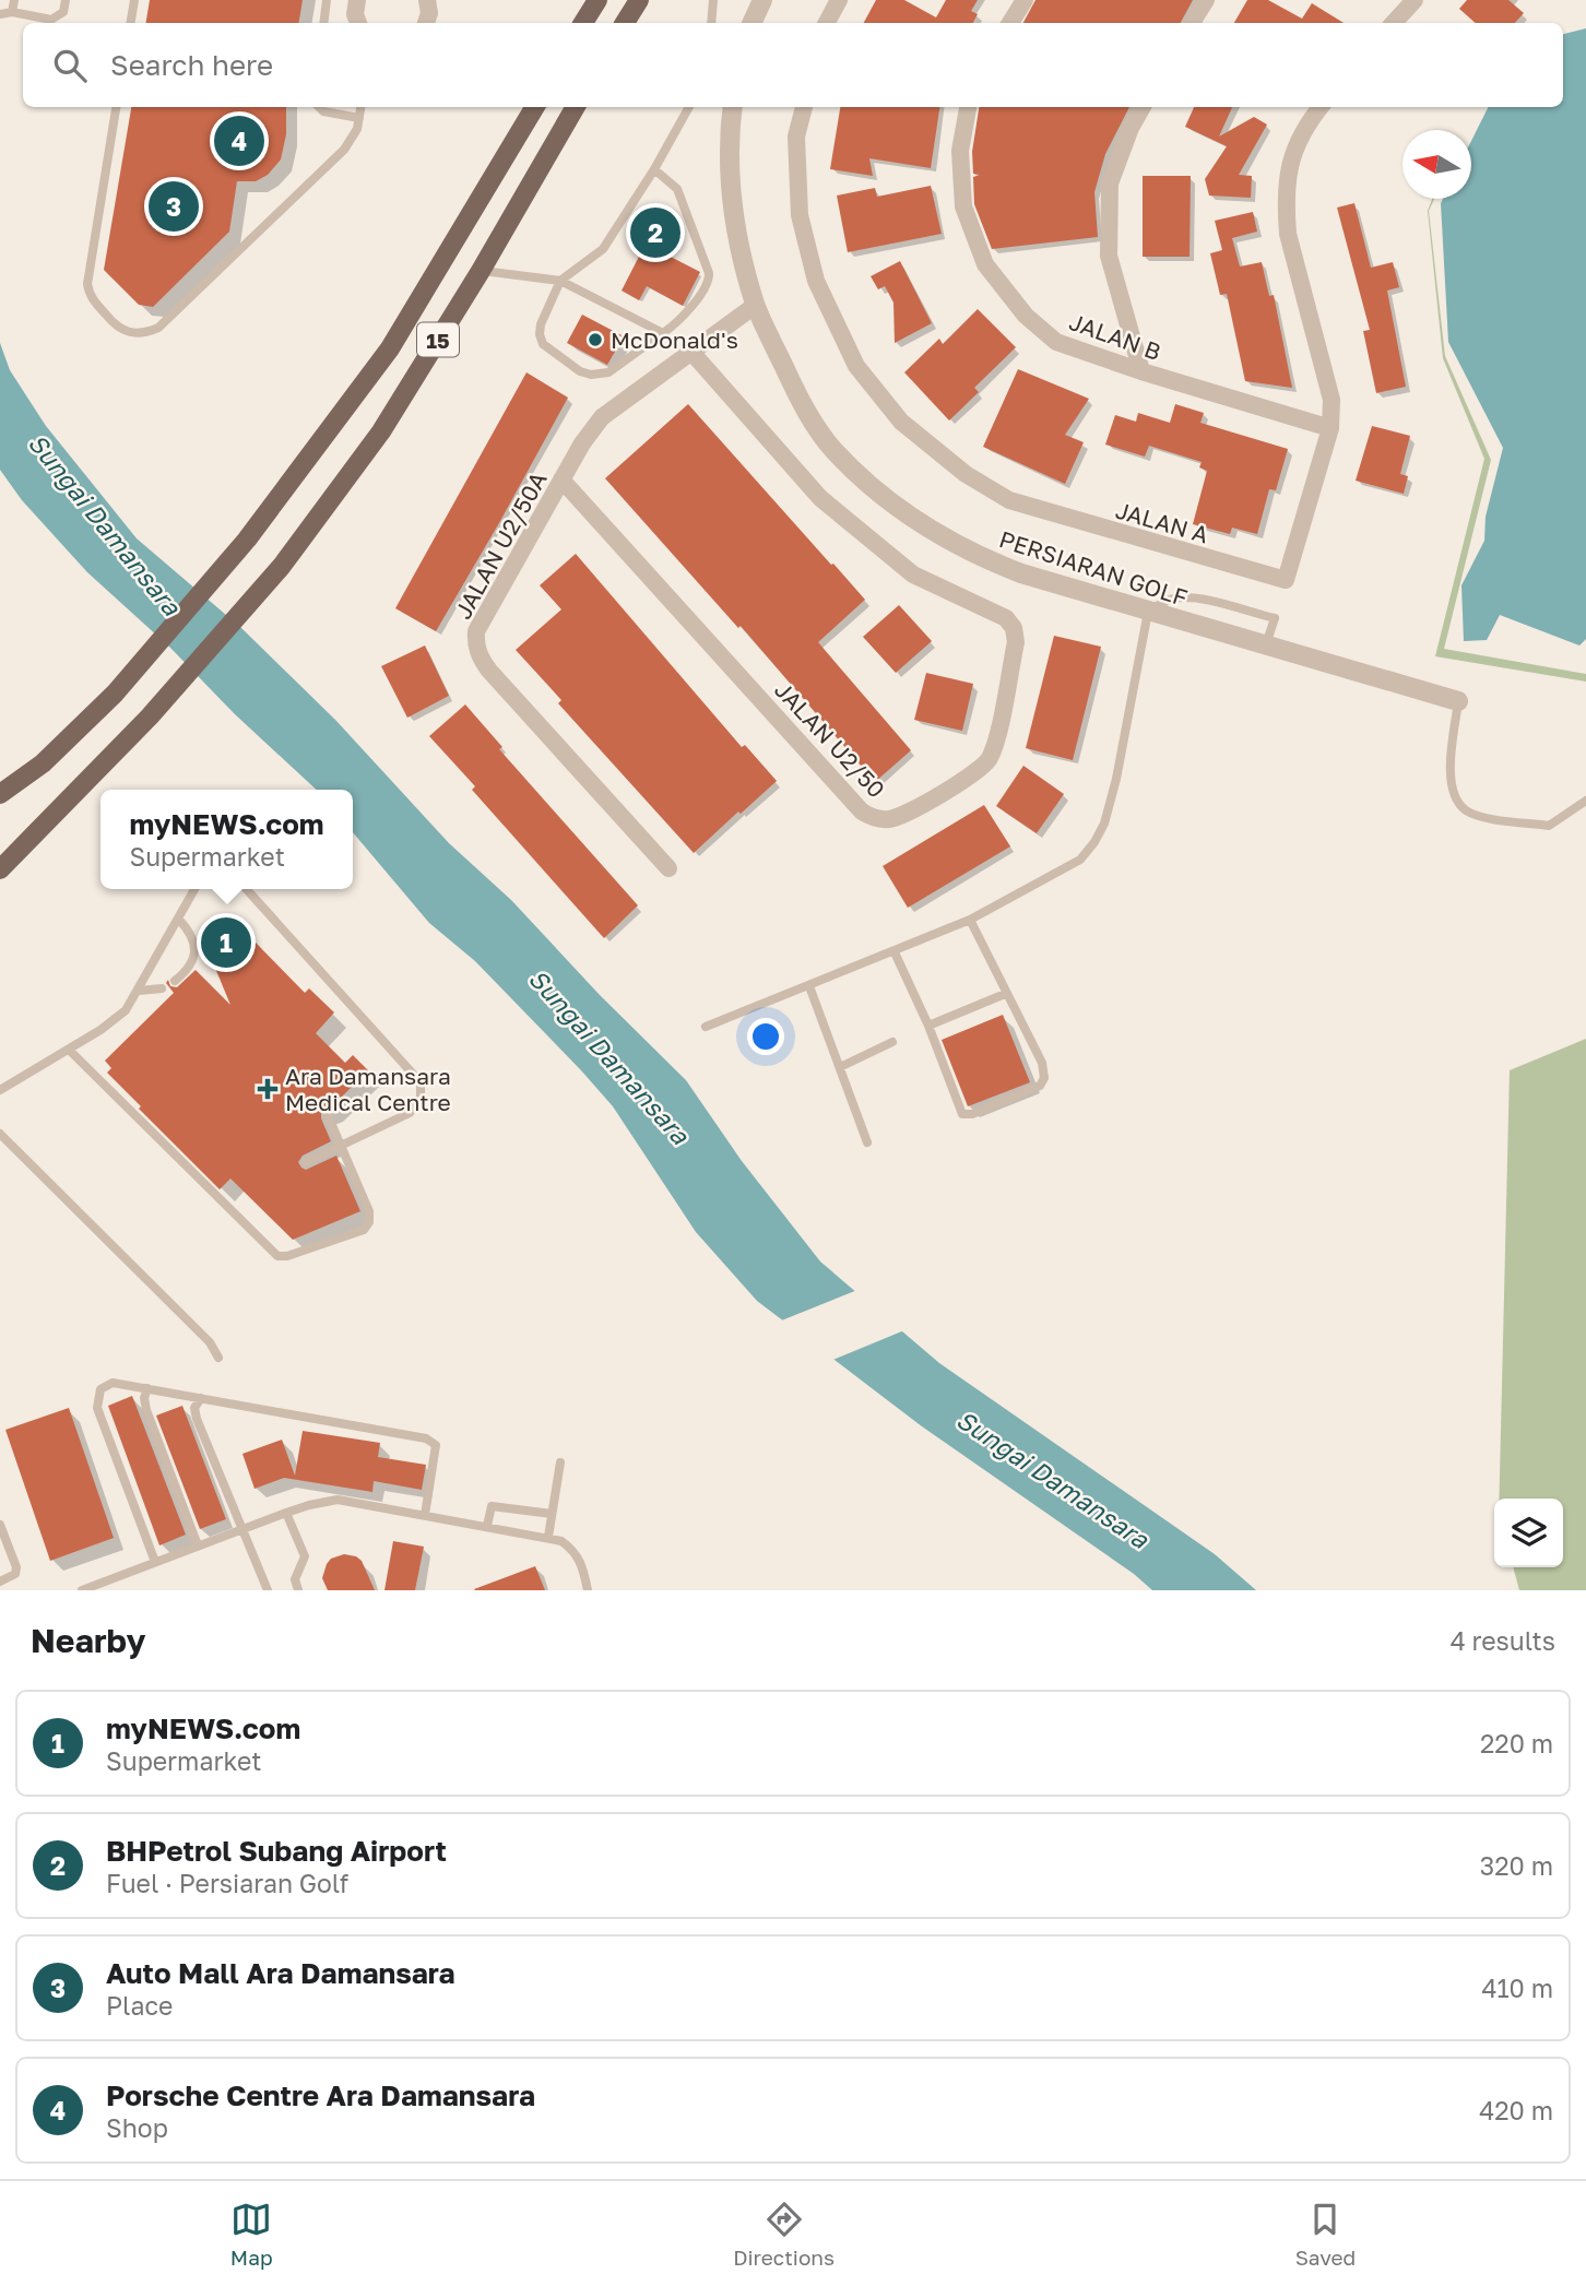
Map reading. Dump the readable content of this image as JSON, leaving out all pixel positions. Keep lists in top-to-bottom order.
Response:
{
  "streets": {
    "main road": ["15"],
    "street": [
      "JALAN B",
      "JALAN A",
      "JALAN U2/50A",
      "PERSIARAN GOLF",
      "JALAN U2/50"
    ]
  },
  "crossings": [
    ["JALAN B", "JALAN A"],
    ["JALAN U2/50A", "PERSIARAN GOLF"],
    ["JALAN U2/50A", "JALAN U2/50"]
  ],
  "water": ["Sungai Damansara"],
  "places": {
    "other": ["McDonald's"],
    "health": ["Ara Damansara Medical Centre"]
  },
  "north": "left",
  "page": {
    "search": "Search here",
    "pins": [
      "4",
      "3",
      "2",
      "1"
    ],
    "popup": ["myNEWS.com", "Supermarket"],
    "heading": ["Nearby", "4 results"],
    "list": [
      {
        "mark": "1",
        "name": "myNEWS.com",
        "note": "Supermarket",
        "value": "220 m"
      },
      {
        "mark": "2",
        "name": "BHPetrol Subang Airport",
        "note": "Fuel · Persiaran Golf",
        "value": "320 m"
      },
      {
        "mark": "3",
        "name": "Auto Mall Ara Damansara",
        "note": "Place",
        "value": "410 m"
      },
      {
        "mark": "4",
        "name": "Porsche Centre Ara Damansara",
        "note": "Shop",
        "value": "420 m"
      }
    ],
    "nav": ["Map", "Directions", "Saved"]
  }
}
